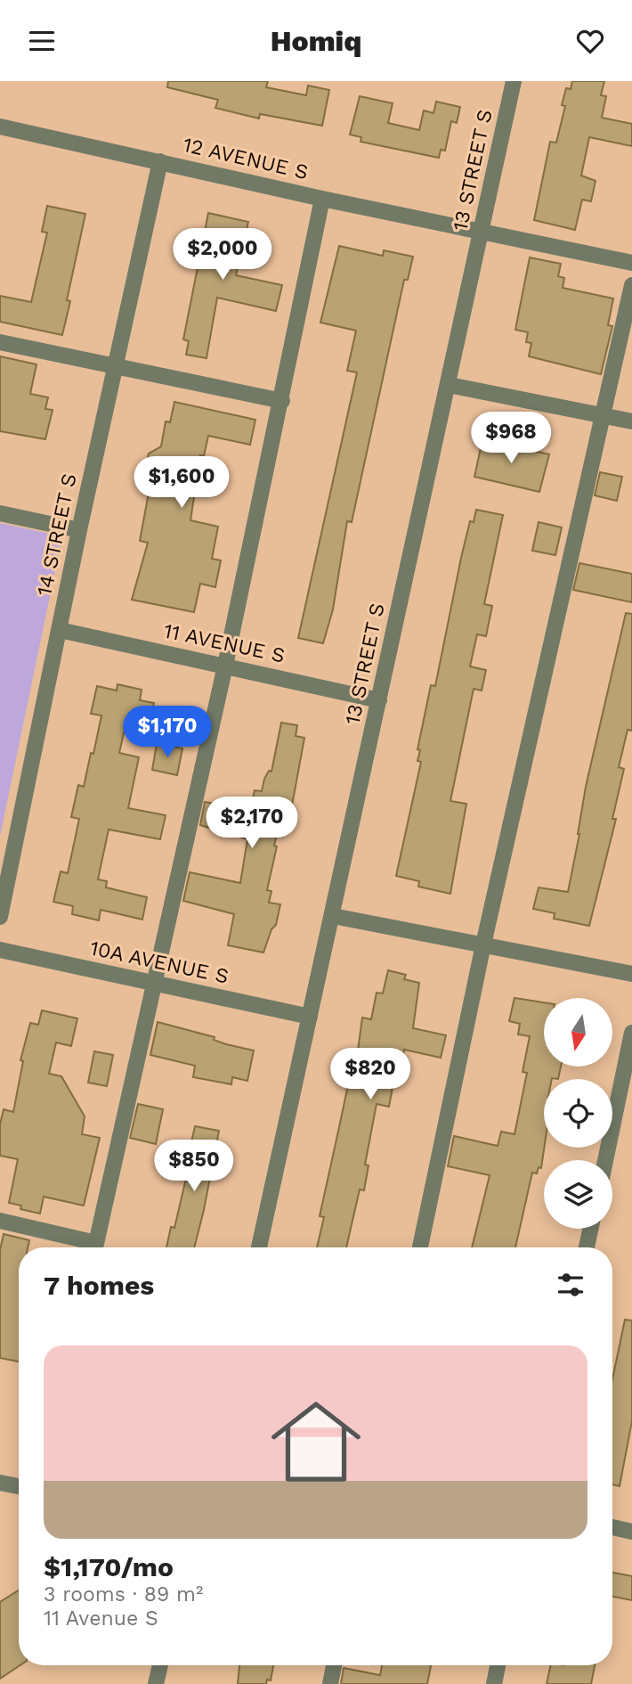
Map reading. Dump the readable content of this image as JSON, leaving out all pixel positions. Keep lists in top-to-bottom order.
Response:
{
  "streets": {
    "street": [
      "12 AVENUE S",
      "13 STREET S",
      "14 STREET S",
      "11 AVENUE S",
      "10A AVENUE S"
    ]
  },
  "crossings": [
    ["12 AVENUE S", "13 STREET S"],
    ["12 AVENUE S", "14 STREET S"],
    ["13 STREET S", "11 AVENUE S"],
    ["13 STREET S", "10A AVENUE S"],
    ["14 STREET S", "11 AVENUE S"]
  ],
  "north": "bottom",
  "page": {
    "header": "Homiq",
    "price": [
      "$2,000",
      "$968",
      "$1,600",
      "$1,170",
      "$2,170",
      "$820",
      "$850"
    ],
    "heading": "7 homes",
    "list": [
      {
        "name": "$1,170/mo",
        "note": "3 rooms · 89 m² · 11 Avenue S"
      }
    ]
  }
}
